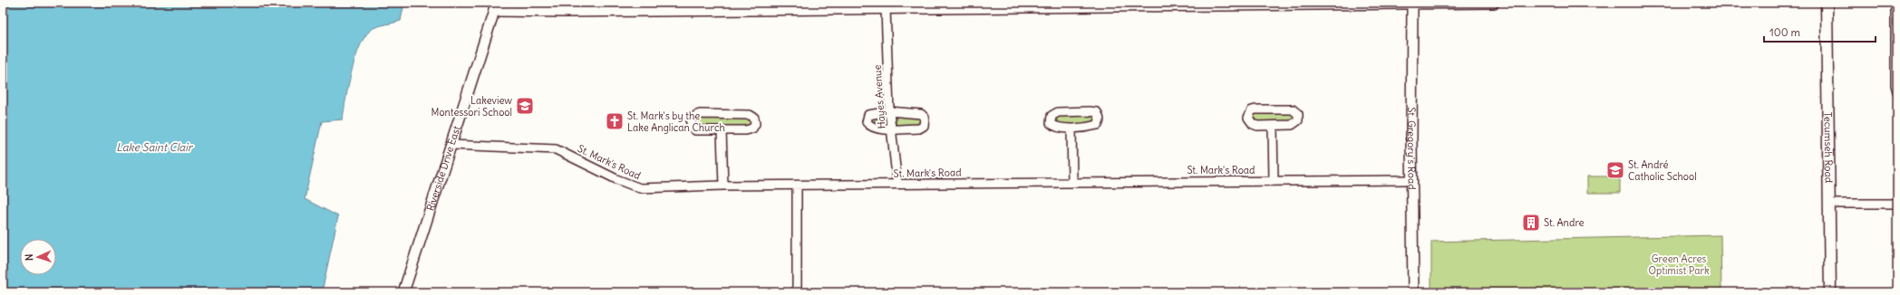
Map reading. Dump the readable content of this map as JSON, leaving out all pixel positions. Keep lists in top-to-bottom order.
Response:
{
  "streets": {
    "main road": ["Tecumseh Road"],
    "street": [
      "Hayes Avenue",
      "St. Gregory's Road",
      "St. Mark's Road",
      "Riverside Drive East"
    ]
  },
  "crossings": [
    ["Hayes Avenue", "St. Mark's Road"],
    ["St. Gregory's Road", "St. Mark's Road"],
    ["St. Mark's Road", "Riverside Drive East"]
  ],
  "water": ["Lake Saint Clair"],
  "parks": ["Green Acres Optimist Park"],
  "places": {
    "school or university": ["Lakeview Montessori School", "St. André Catholic School"],
    "church": ["St. Mark's by the Lake Anglican Church"],
    "building": ["St. Andre"]
  },
  "scale_bar": "100 m",
  "north": "left"
}
